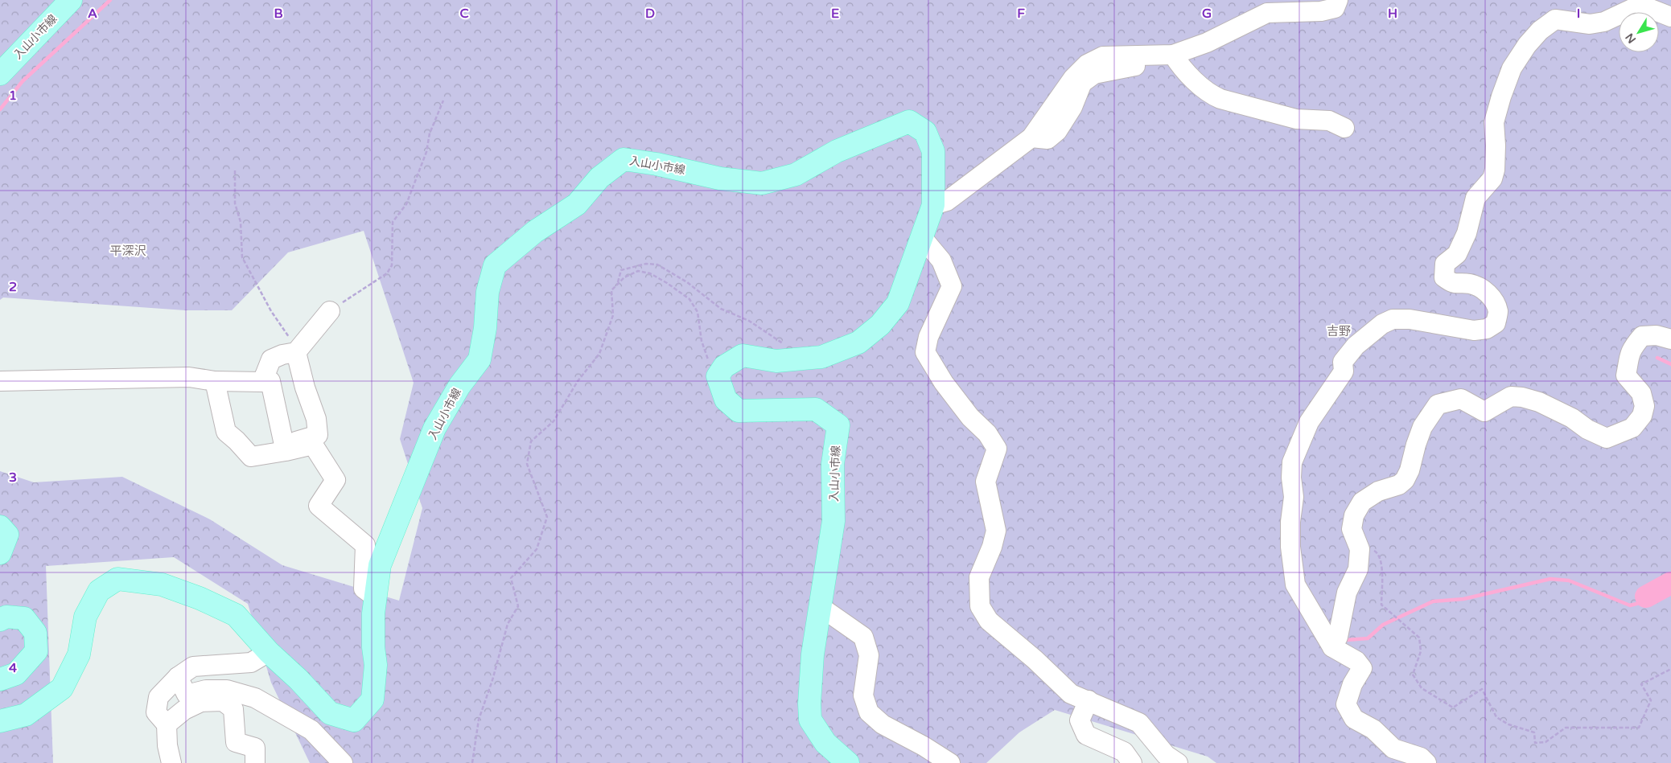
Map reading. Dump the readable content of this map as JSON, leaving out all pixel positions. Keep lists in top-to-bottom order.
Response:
{
  "streets": {
    "main road": ["入山小市線"]
  },
  "districts": ["平深沢", "吉野"],
  "north": "bottom left",
  "grid": {
    "columns": [
      "A",
      "B",
      "C",
      "D",
      "E",
      "F",
      "G",
      "H",
      "I"
    ],
    "rows": [
      "1",
      "2",
      "3",
      "4"
    ]
  }
}
